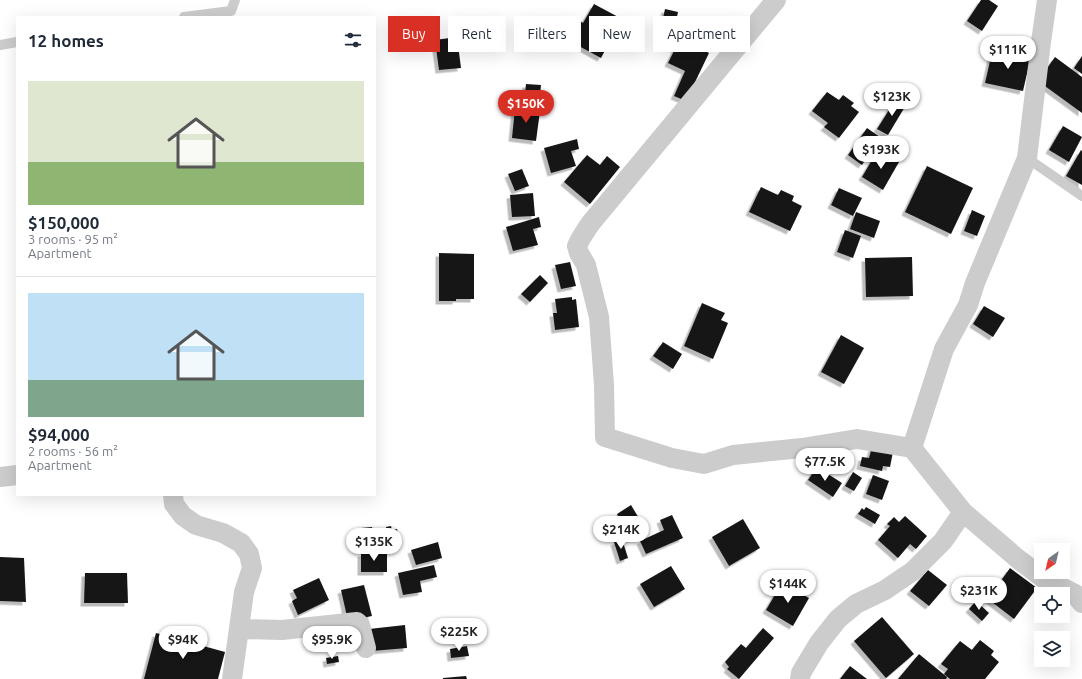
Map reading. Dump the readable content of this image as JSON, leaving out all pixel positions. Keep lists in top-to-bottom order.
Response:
{
  "north": "bottom left",
  "page": {
    "chip": [
      "Buy",
      "Rent",
      "Filters",
      "New",
      "Apartment"
    ],
    "heading": "12 homes",
    "price": [
      "$111K",
      "$123K",
      "$150K",
      "$193K",
      "$77.5K",
      "$214K",
      "$135K",
      "$144K",
      "$231K",
      "$225K",
      "$94K",
      "$95.9K"
    ],
    "list": [
      {
        "name": "$150,000",
        "note": "3 rooms · 95 m² · Apartment"
      },
      {
        "name": "$94,000",
        "note": "2 rooms · 56 m² · Apartment"
      }
    ]
  }
}
